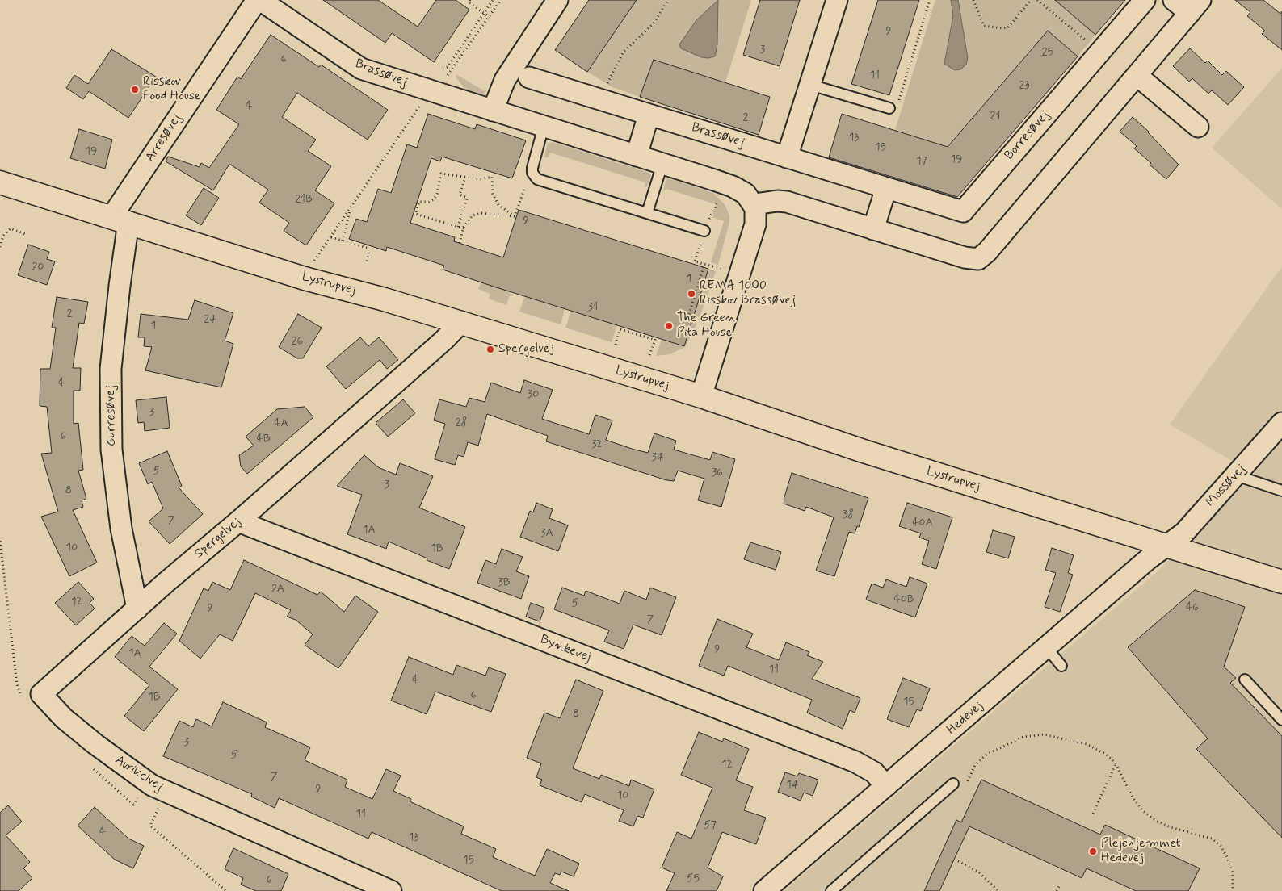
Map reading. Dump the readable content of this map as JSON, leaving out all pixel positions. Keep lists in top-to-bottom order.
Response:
{
  "streets": {
    "street": [
      "Brassøvej",
      "Borresøvej",
      "Arresøvej",
      "Lystrupvej",
      "Gurresøvej",
      "Mossøvej",
      "Spergelvej",
      "Bynkevej",
      "Hedevej",
      "Aurikelvej"
    ]
  },
  "crossings": [
    ["Brassøvej", "Borresøvej"],
    ["Brassøvej", "Arresøvej"],
    ["Arresøvej", "Lystrupvej"],
    ["Arresøvej", "Gurresøvej"],
    ["Lystrupvej", "Gurresøvej"],
    ["Lystrupvej", "Mossøvej"],
    ["Lystrupvej", "Spergelvej"],
    ["Lystrupvej", "Hedevej"],
    ["Gurresøvej", "Spergelvej"],
    ["Gurresøvej", "Aurikelvej"],
    ["Mossøvej", "Hedevej"],
    ["Spergelvej", "Bynkevej"],
    ["Spergelvej", "Aurikelvej"],
    ["Bynkevej", "Hedevej"]
  ],
  "places": [
    "Risskov Food House",
    "REMA 1000 Risskov Brassøvej",
    "The Green Pita House",
    "Spergelvej",
    "Plejehjemmet Hedevej"
  ],
  "house_numbers": [
    "9",
    "3",
    "25",
    "6",
    "11",
    "23",
    "4",
    "21",
    "2",
    "13",
    "15",
    "19",
    "19",
    "17",
    "21B",
    "9",
    "20",
    "1",
    "31",
    "2",
    "24",
    "1",
    "26",
    "4",
    "30",
    "3",
    "28",
    "4A",
    "6",
    "4B",
    "32",
    "34",
    "5",
    "36",
    "3",
    "8",
    "38",
    "7",
    "40A",
    "1A",
    "3A",
    "10",
    "1B",
    "3B",
    "2A",
    "40B",
    "12",
    "5",
    "46",
    "9",
    "7",
    "9",
    "1A",
    "11",
    "4",
    "6",
    "1B",
    "15",
    "8",
    "3",
    "5",
    "12",
    "7",
    "14",
    "9",
    "10",
    "11",
    "57",
    "4",
    "13",
    "15",
    "55",
    "6"
  ]
}
